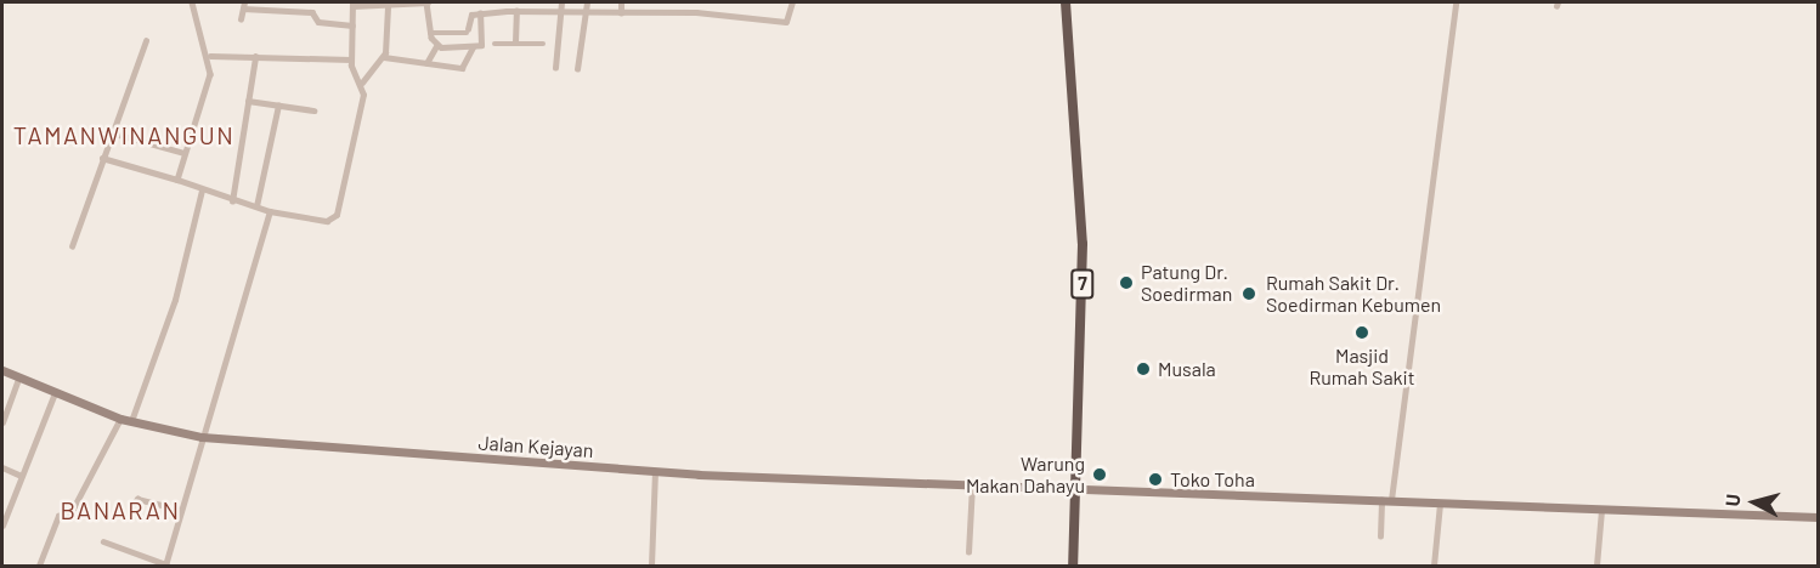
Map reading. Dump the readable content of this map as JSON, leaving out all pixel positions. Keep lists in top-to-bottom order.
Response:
{
  "streets": {
    "highway": ["7"],
    "main road": ["Jalan Kejayan"]
  },
  "crossings": [
    ["7", "Jalan Kejayan"]
  ],
  "districts": ["TAMANWINANGUN", "BANARAN"],
  "places": [
    "Patung Dr. Soedirman",
    "Rumah Sakit Dr. Soedirman Kebumen",
    "Masjid Rumah Sakit",
    "Musala",
    "Warung Makan Dahayu",
    "Toko Toha"
  ],
  "north": "left"
}
